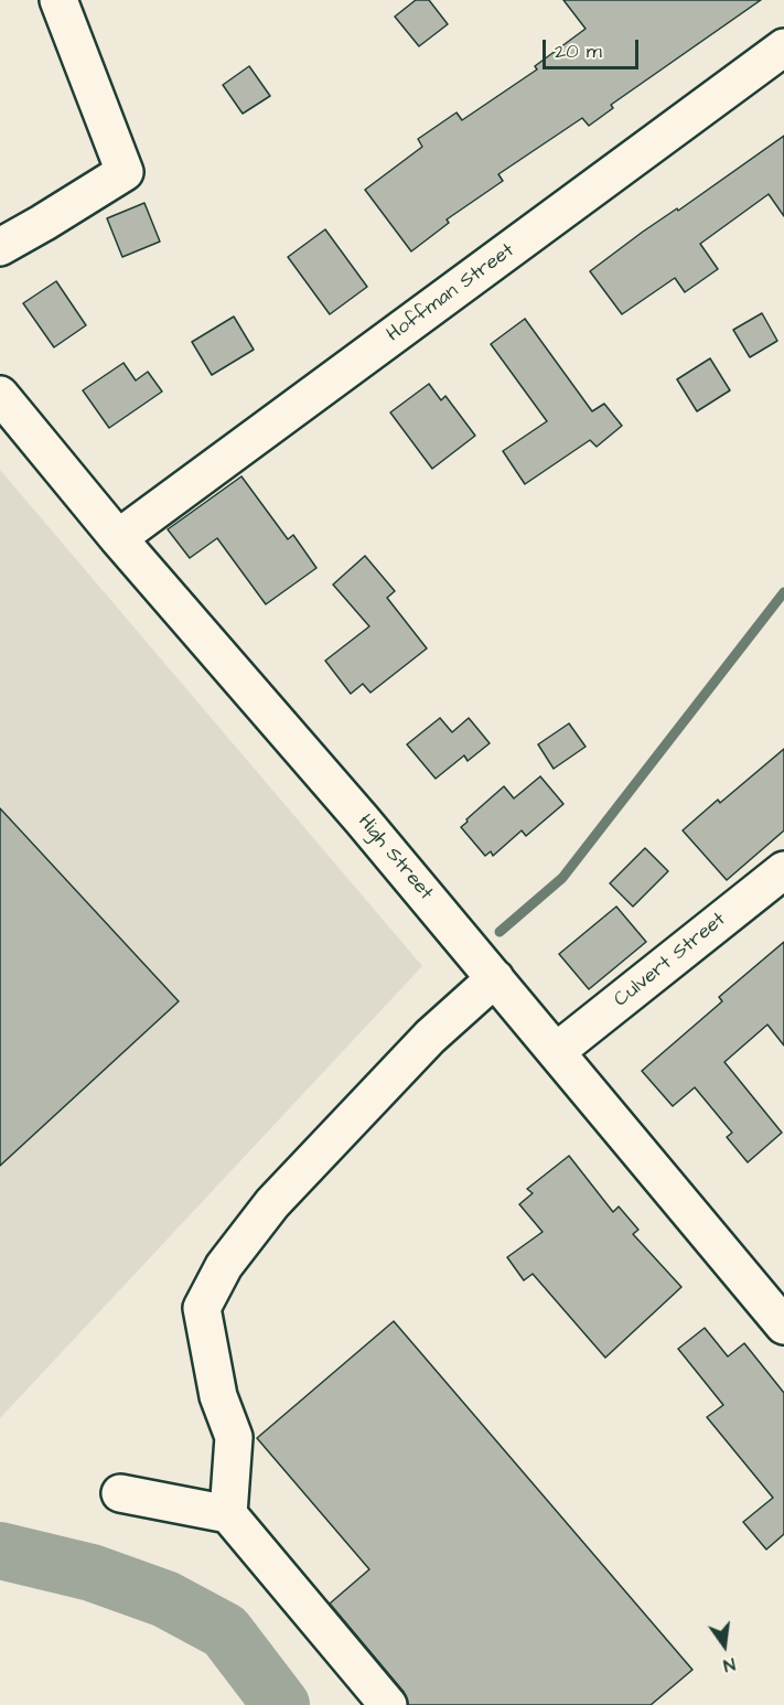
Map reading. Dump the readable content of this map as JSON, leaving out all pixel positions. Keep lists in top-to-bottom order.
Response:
{
  "streets": {
    "street": ["Hoffman Street", "High Street", "Culvert Street"]
  },
  "crossings": [
    ["Hoffman Street", "High Street"],
    ["High Street", "Culvert Street"]
  ],
  "scale_bar": "20 m",
  "north": "bottom"
}
